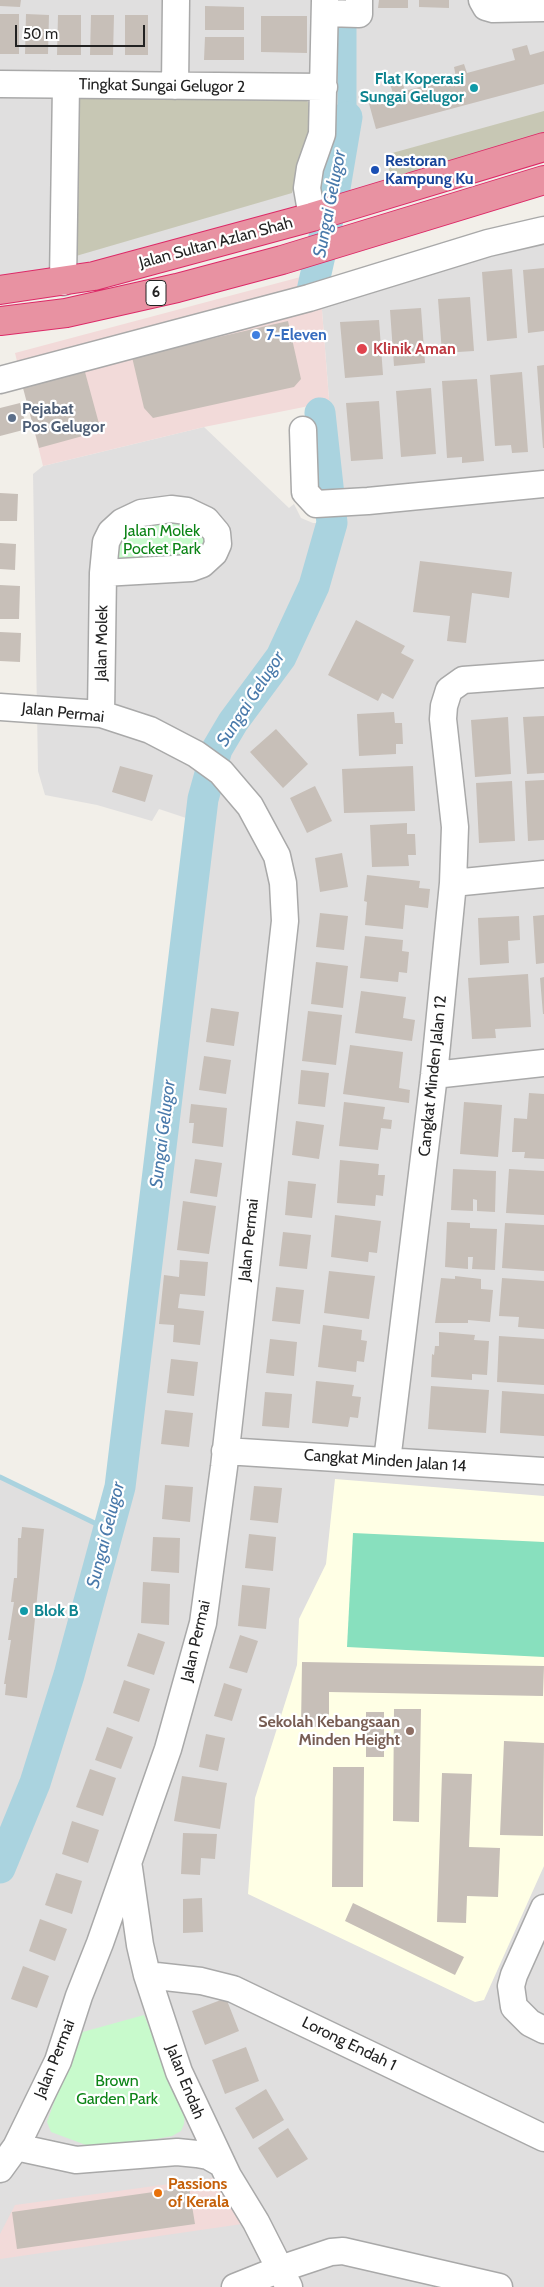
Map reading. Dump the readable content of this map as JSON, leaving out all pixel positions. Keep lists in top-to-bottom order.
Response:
{
  "streets": {
    "highway": ["Jalan Sultan Azlan Shah", "6"],
    "street": [
      "Tingkat Sungai Gelugor 2",
      "Jalan Molek",
      "Jalan Permai",
      "Cangkat Minden Jalan 12",
      "Cangkat Minden Jalan 14",
      "Lorong Endah 1",
      "Jalan Endah"
    ]
  },
  "crossings": [
    ["Jalan Molek", "Jalan Permai"],
    ["Jalan Permai", "Cangkat Minden Jalan 14"],
    ["Jalan Permai", "Jalan Endah"],
    ["Cangkat Minden Jalan 12", "Cangkat Minden Jalan 14"],
    ["Lorong Endah 1", "Jalan Endah"]
  ],
  "water": ["Sungai Gelugor"],
  "parks": ["Jalan Molek Pocket Park", "Brown Garden Park"],
  "places": [
    "Flat Koperasi Sungai Gelugor",
    "Restoran Kampung Ku",
    "7-Eleven",
    "Klinik Aman",
    "Pejabat Pos Gelugor",
    "Blok B",
    "Sekolah Kebangsaan Minden Height",
    "Passions of Kerala"
  ],
  "scale_bar": "50 m"
}
